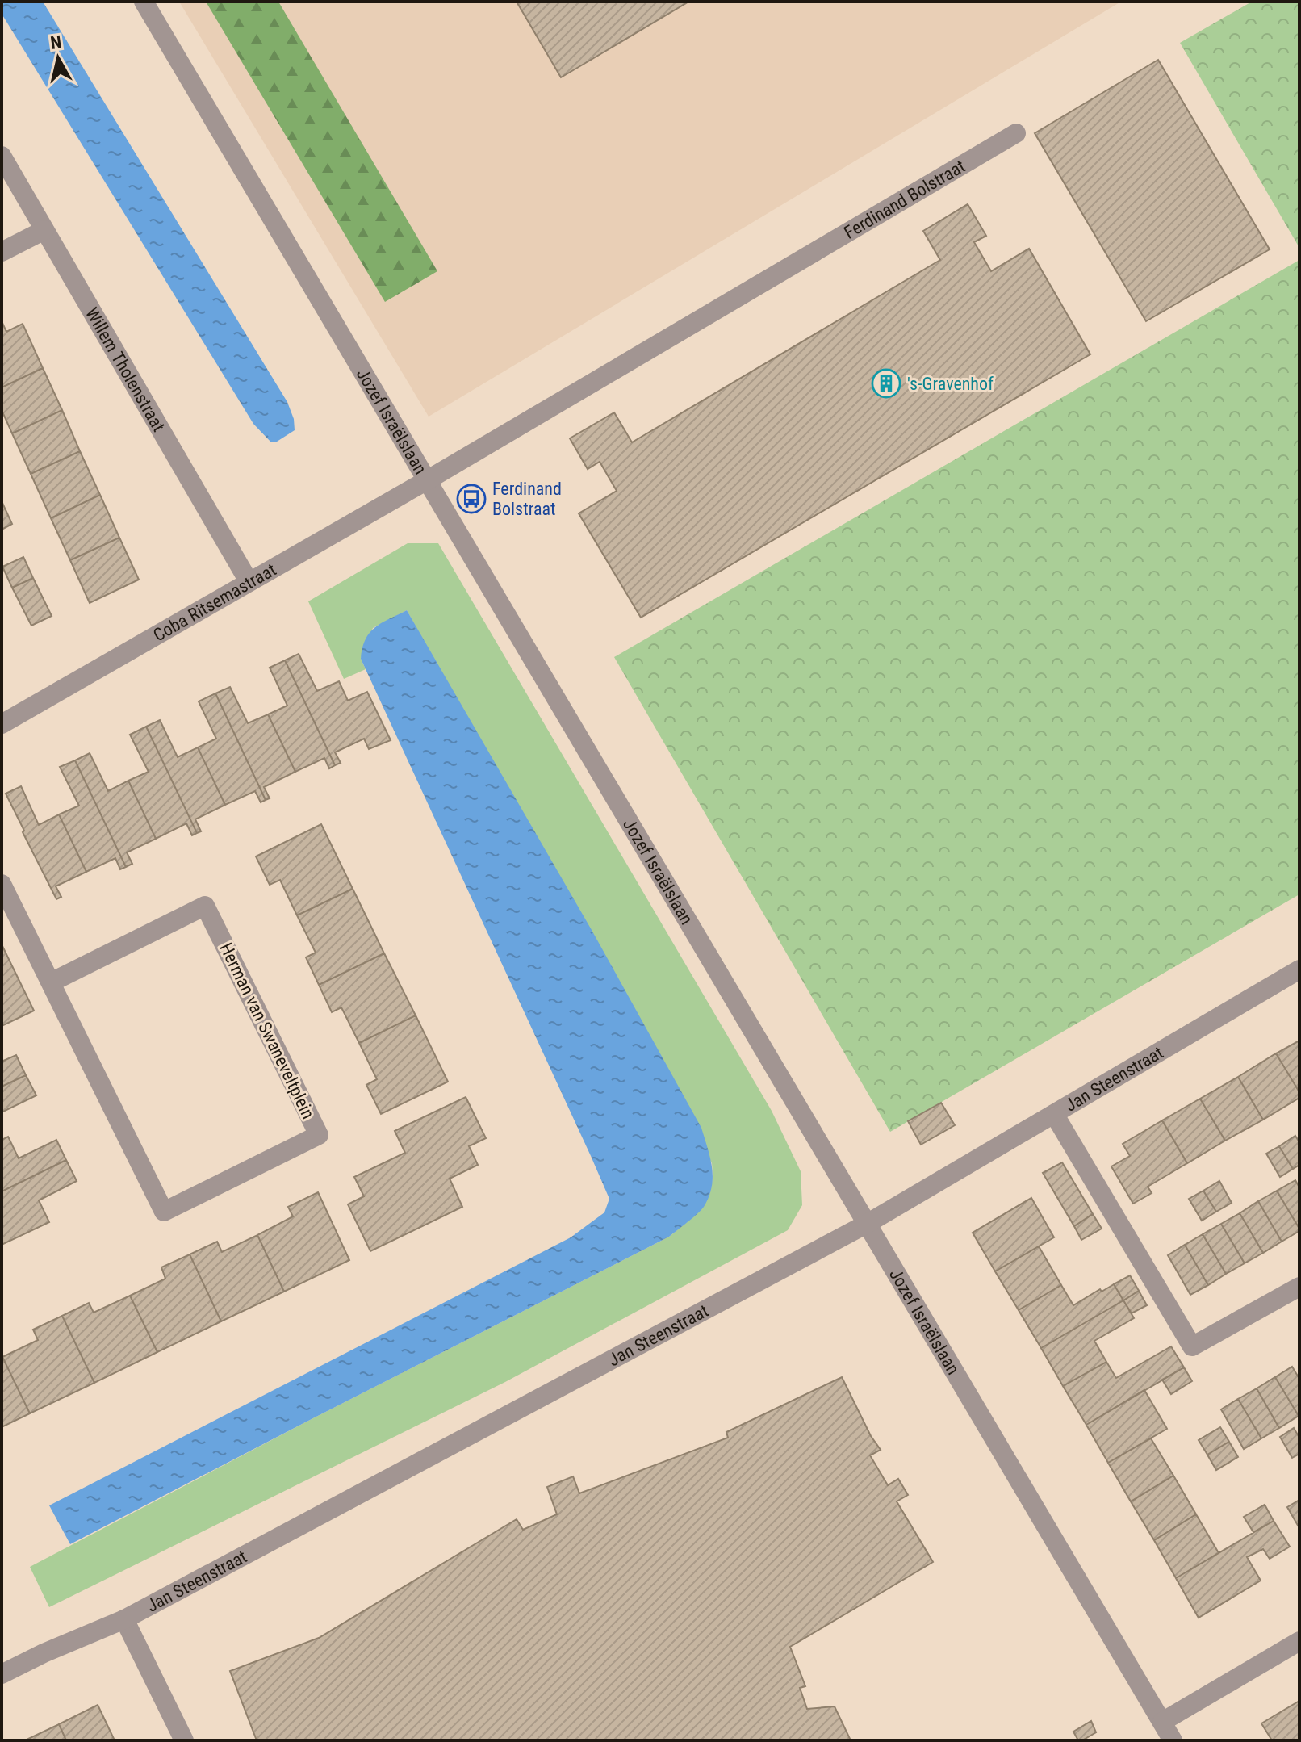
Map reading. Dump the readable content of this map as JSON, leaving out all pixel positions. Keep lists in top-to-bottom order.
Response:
{
  "streets": {
    "street": [
      "Ferdinand Bolstraat",
      "Willem Tholenstraat",
      "Jozef Israëlslaan",
      "Coba Ritsemastraat",
      "Herman van Swaneveltplein",
      "Jan Steenstraat"
    ]
  },
  "crossings": [
    ["Ferdinand Bolstraat", "Jozef Israëlslaan"],
    ["Ferdinand Bolstraat", "Coba Ritsemastraat"],
    ["Willem Tholenstraat", "Coba Ritsemastraat"],
    ["Jozef Israëlslaan", "Coba Ritsemastraat"],
    ["Jozef Israëlslaan", "Jan Steenstraat"]
  ],
  "places": {
    "building": ["'s-Gravenhof"],
    "bus stop": ["Ferdinand Bolstraat"]
  },
  "north": "top"
}
